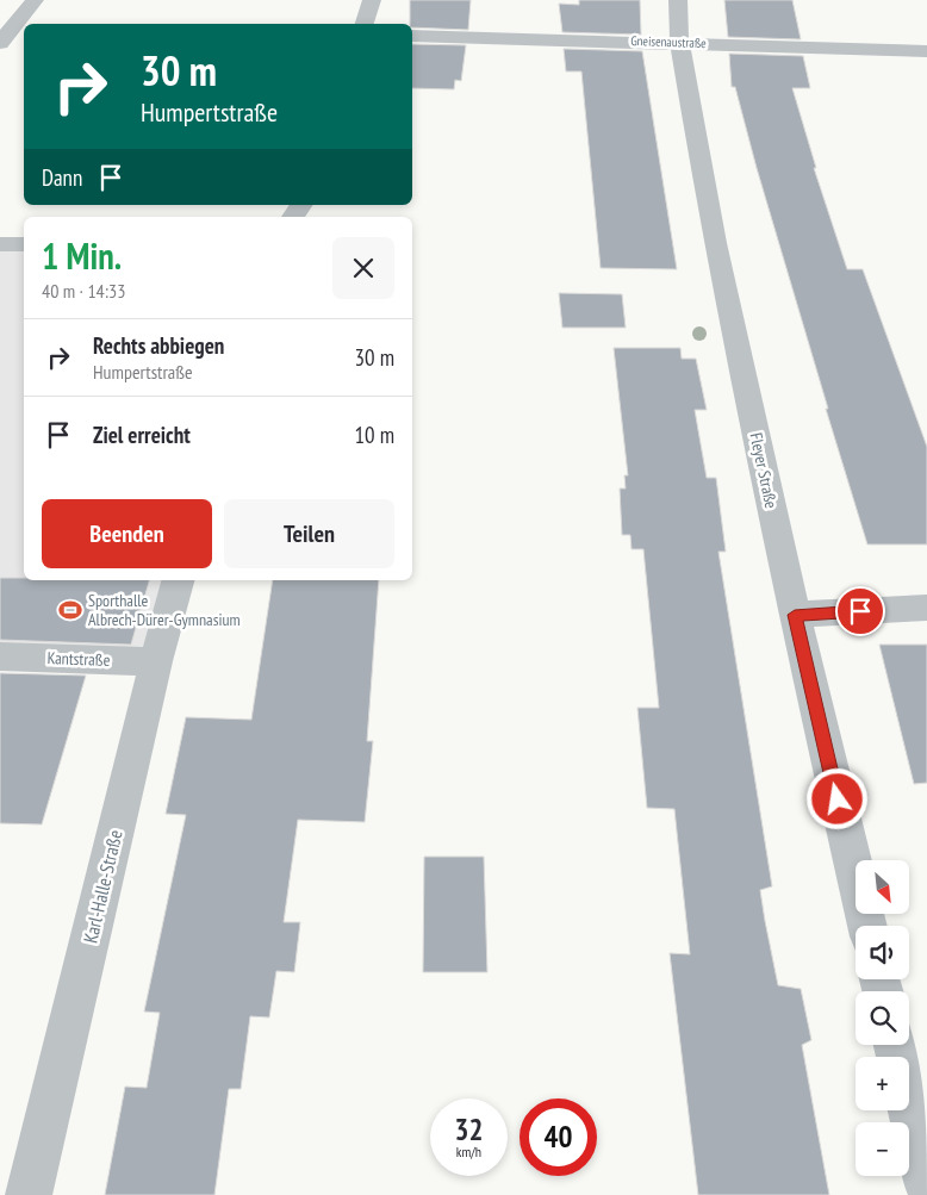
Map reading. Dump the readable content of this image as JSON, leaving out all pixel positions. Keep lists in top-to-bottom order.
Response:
{
  "streets": {
    "street": [
      "Gneisenaustraße",
      "Fleyer Straße",
      "Kantstraße",
      "Karl-Halle-Straße"
    ]
  },
  "crossings": [
    ["Gneisenaustraße", "Fleyer Straße"],
    ["Kantstraße", "Karl-Halle-Straße"]
  ],
  "places": {
    "sports": ["Sporthalle Albrech-Dürer-Gymnasium"]
  },
  "north": "bottom right",
  "page": {
    "turn": ["30 m", "Humpertstraße"],
    "then": "Dann",
    "heading": ["1 Min.", "40 m · 14:33"],
    "list": [
      {
        "name": "Rechts abbiegen",
        "note": "Humpertstraße",
        "value": "30 m"
      },
      {
        "name": "Ziel erreicht",
        "value": "10 m"
      }
    ],
    "buttons": ["Beenden", "Teilen"],
    "map_buttons": ["+", "−"],
    "speed": "32 km/h",
    "limit": "40"
  }
}
